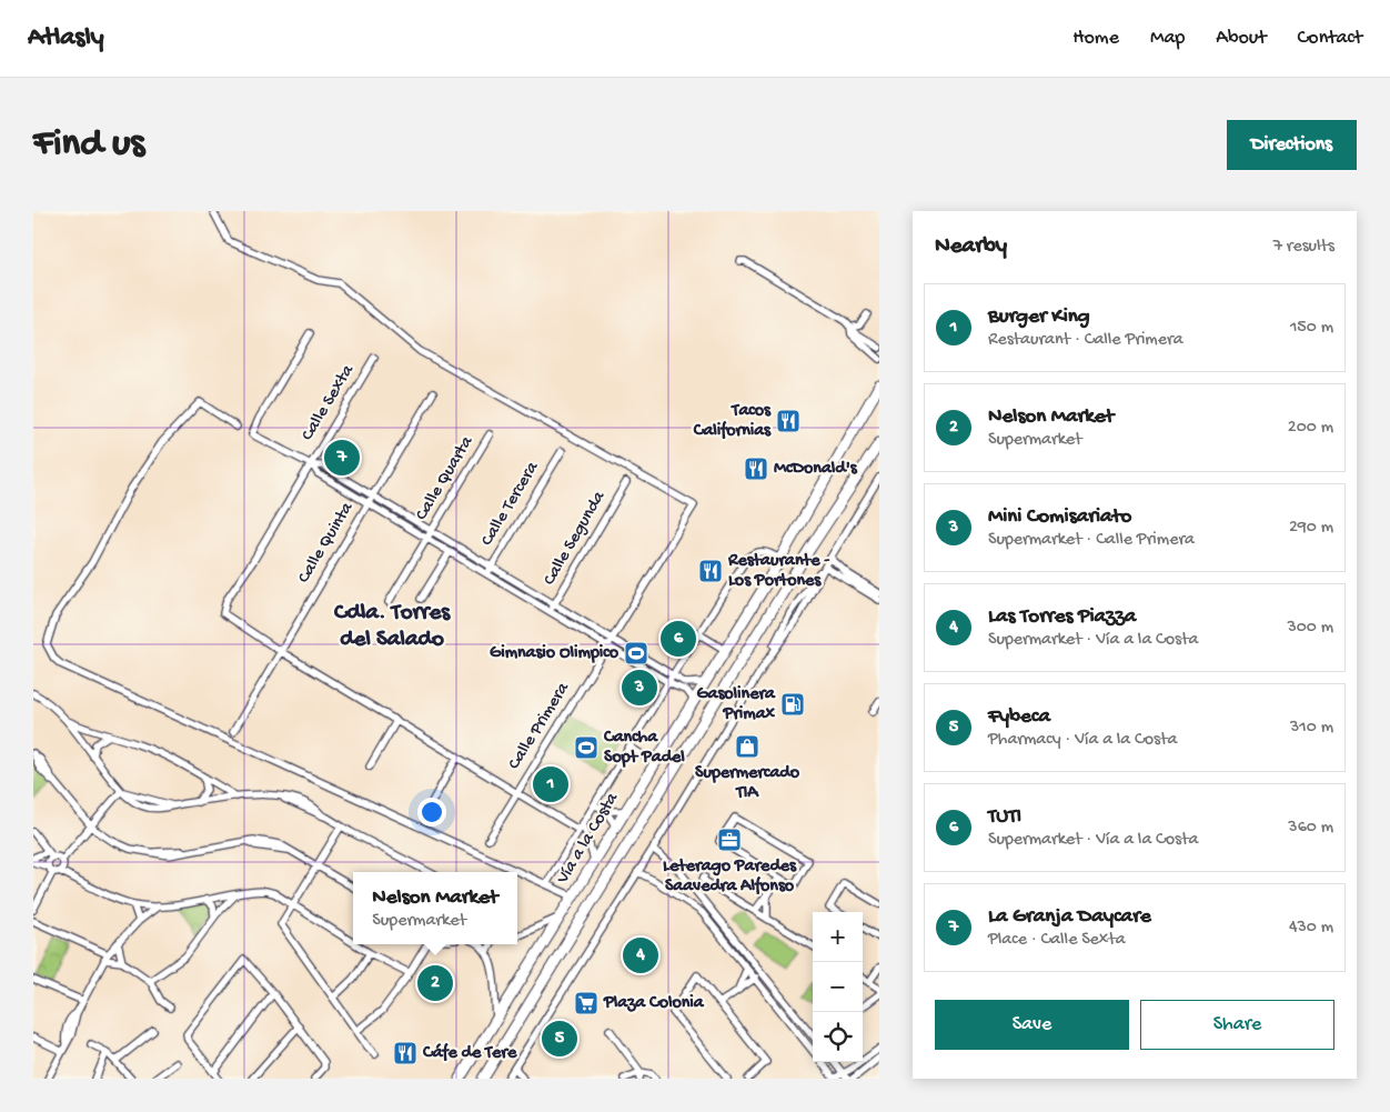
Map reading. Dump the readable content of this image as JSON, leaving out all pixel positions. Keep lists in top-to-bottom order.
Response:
{
  "streets": {
    "highway": ["Vía a la Costa"],
    "street": [
      "Calle Sexta",
      "Calle Quarta",
      "Calle Tercera",
      "Calle Segunda",
      "Calle Quinta",
      "Calle Primera"
    ]
  },
  "crossings": [
    ["Calle Sexta", "Calle Quinta"]
  ],
  "districts": ["Cdla. Torres del Salado"],
  "places": {
    "restaurant": [
      "Tacos Californias",
      "McDonald's",
      "Restaurante - Los Portones",
      "Cáfe de Tere"
    ],
    "sports": ["Gimnasio Olimpico", "Cancha Sopt Padel"],
    "fuel station": ["Gasolinera Primax"],
    "shop": ["Supermercado TIA"],
    "office": ["Leterago Paredes Saavedra Alfonso"],
    "supermarket": ["Plaza Colonia"]
  },
  "page": {
    "header": "Atlasly",
    "nav": [
      "Home",
      "Map",
      "About",
      "Contact"
    ],
    "buttons": [
      "Directions",
      ["Save", "Share"]
    ],
    "title": "Find us",
    "heading": ["Nearby", "7 results"],
    "list": [
      {
        "mark": "1",
        "name": "Burger King",
        "note": "Restaurant · Calle Primera",
        "value": "150 m"
      },
      {
        "mark": "2",
        "name": "Nelson Market",
        "note": "Supermarket",
        "value": "200 m"
      },
      {
        "mark": "3",
        "name": "Mini Comisariato",
        "note": "Supermarket · Calle Primera",
        "value": "290 m"
      },
      {
        "mark": "4",
        "name": "Las Torres Piazza",
        "note": "Supermarket · Vía a la Costa",
        "value": "300 m"
      },
      {
        "mark": "5",
        "name": "Fybeca",
        "note": "Pharmacy · Vía a la Costa",
        "value": "310 m"
      },
      {
        "mark": "6",
        "name": "TUTI",
        "note": "Supermarket · Vía a la Costa",
        "value": "360 m"
      },
      {
        "mark": "7",
        "name": "La Granja Daycare",
        "note": "Place · Calle Sexta",
        "value": "430 m"
      }
    ],
    "pins": [
      "7",
      "6",
      "3",
      "1",
      "4",
      "2",
      "5"
    ],
    "popup": ["Nelson Market", "Supermarket"],
    "map_buttons": ["+", "−"]
  }
}
